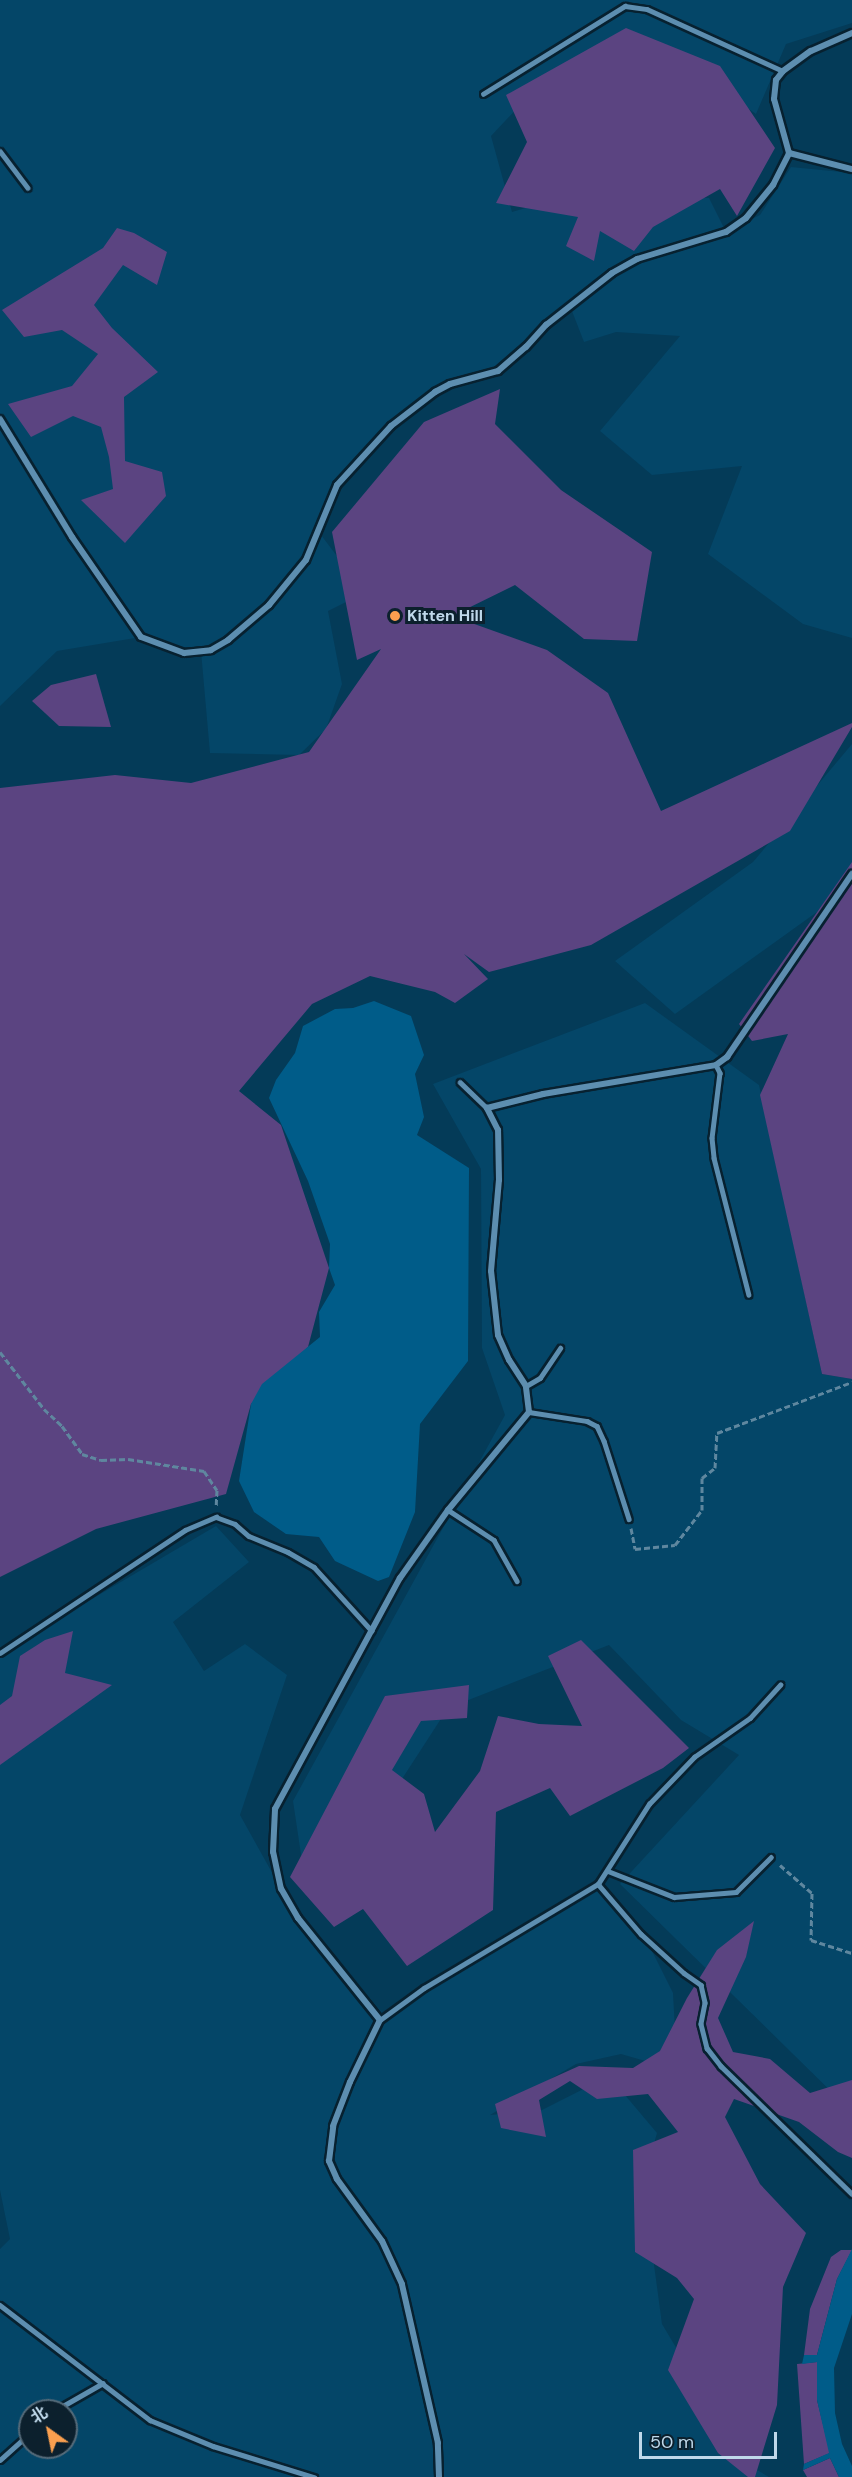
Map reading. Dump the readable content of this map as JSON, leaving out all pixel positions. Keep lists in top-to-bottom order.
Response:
{
  "places": ["Kitten Hill"],
  "scale_bar": "50 m",
  "north": "top left"
}
